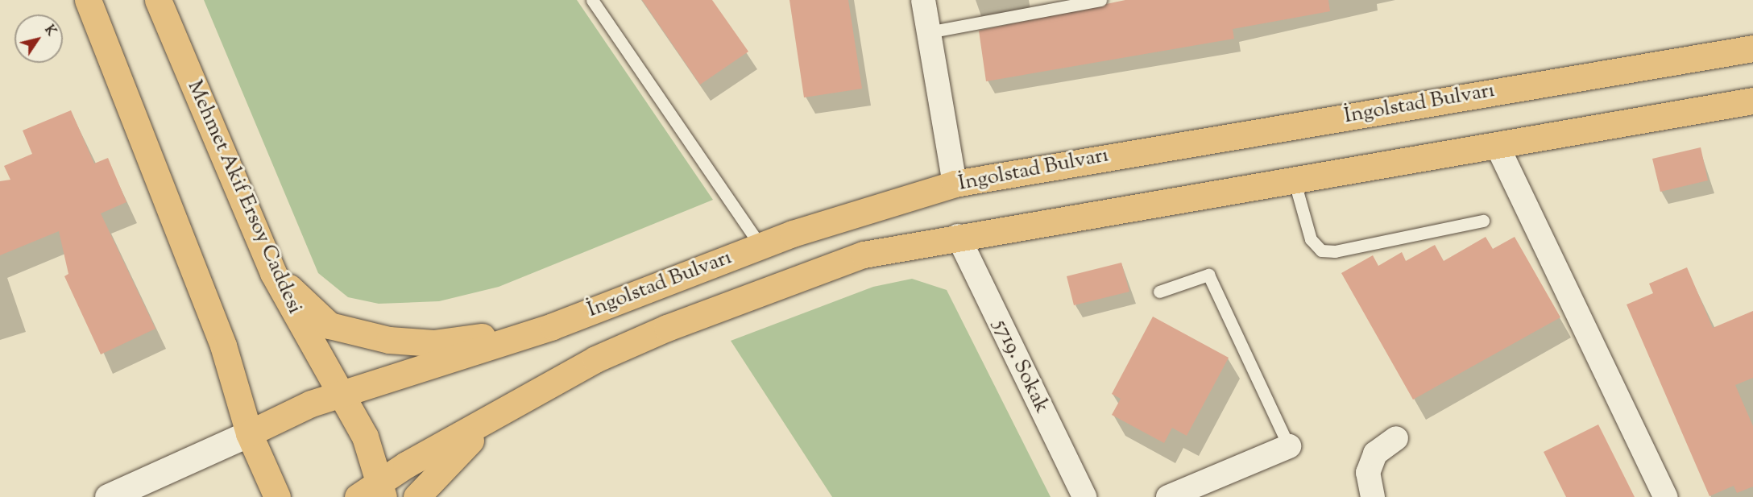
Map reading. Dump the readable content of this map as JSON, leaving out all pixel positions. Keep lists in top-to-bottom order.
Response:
{
  "streets": {
    "main road": ["İngolstad Bulvarı", "Mehmet Akif Ersoy Caddesi"],
    "street": ["5719. Sokak"]
  },
  "crossings": [
    ["İngolstad Bulvarı", "Mehmet Akif Ersoy Caddesi"],
    ["İngolstad Bulvarı", "5719. Sokak"]
  ],
  "north": "top right"
}
